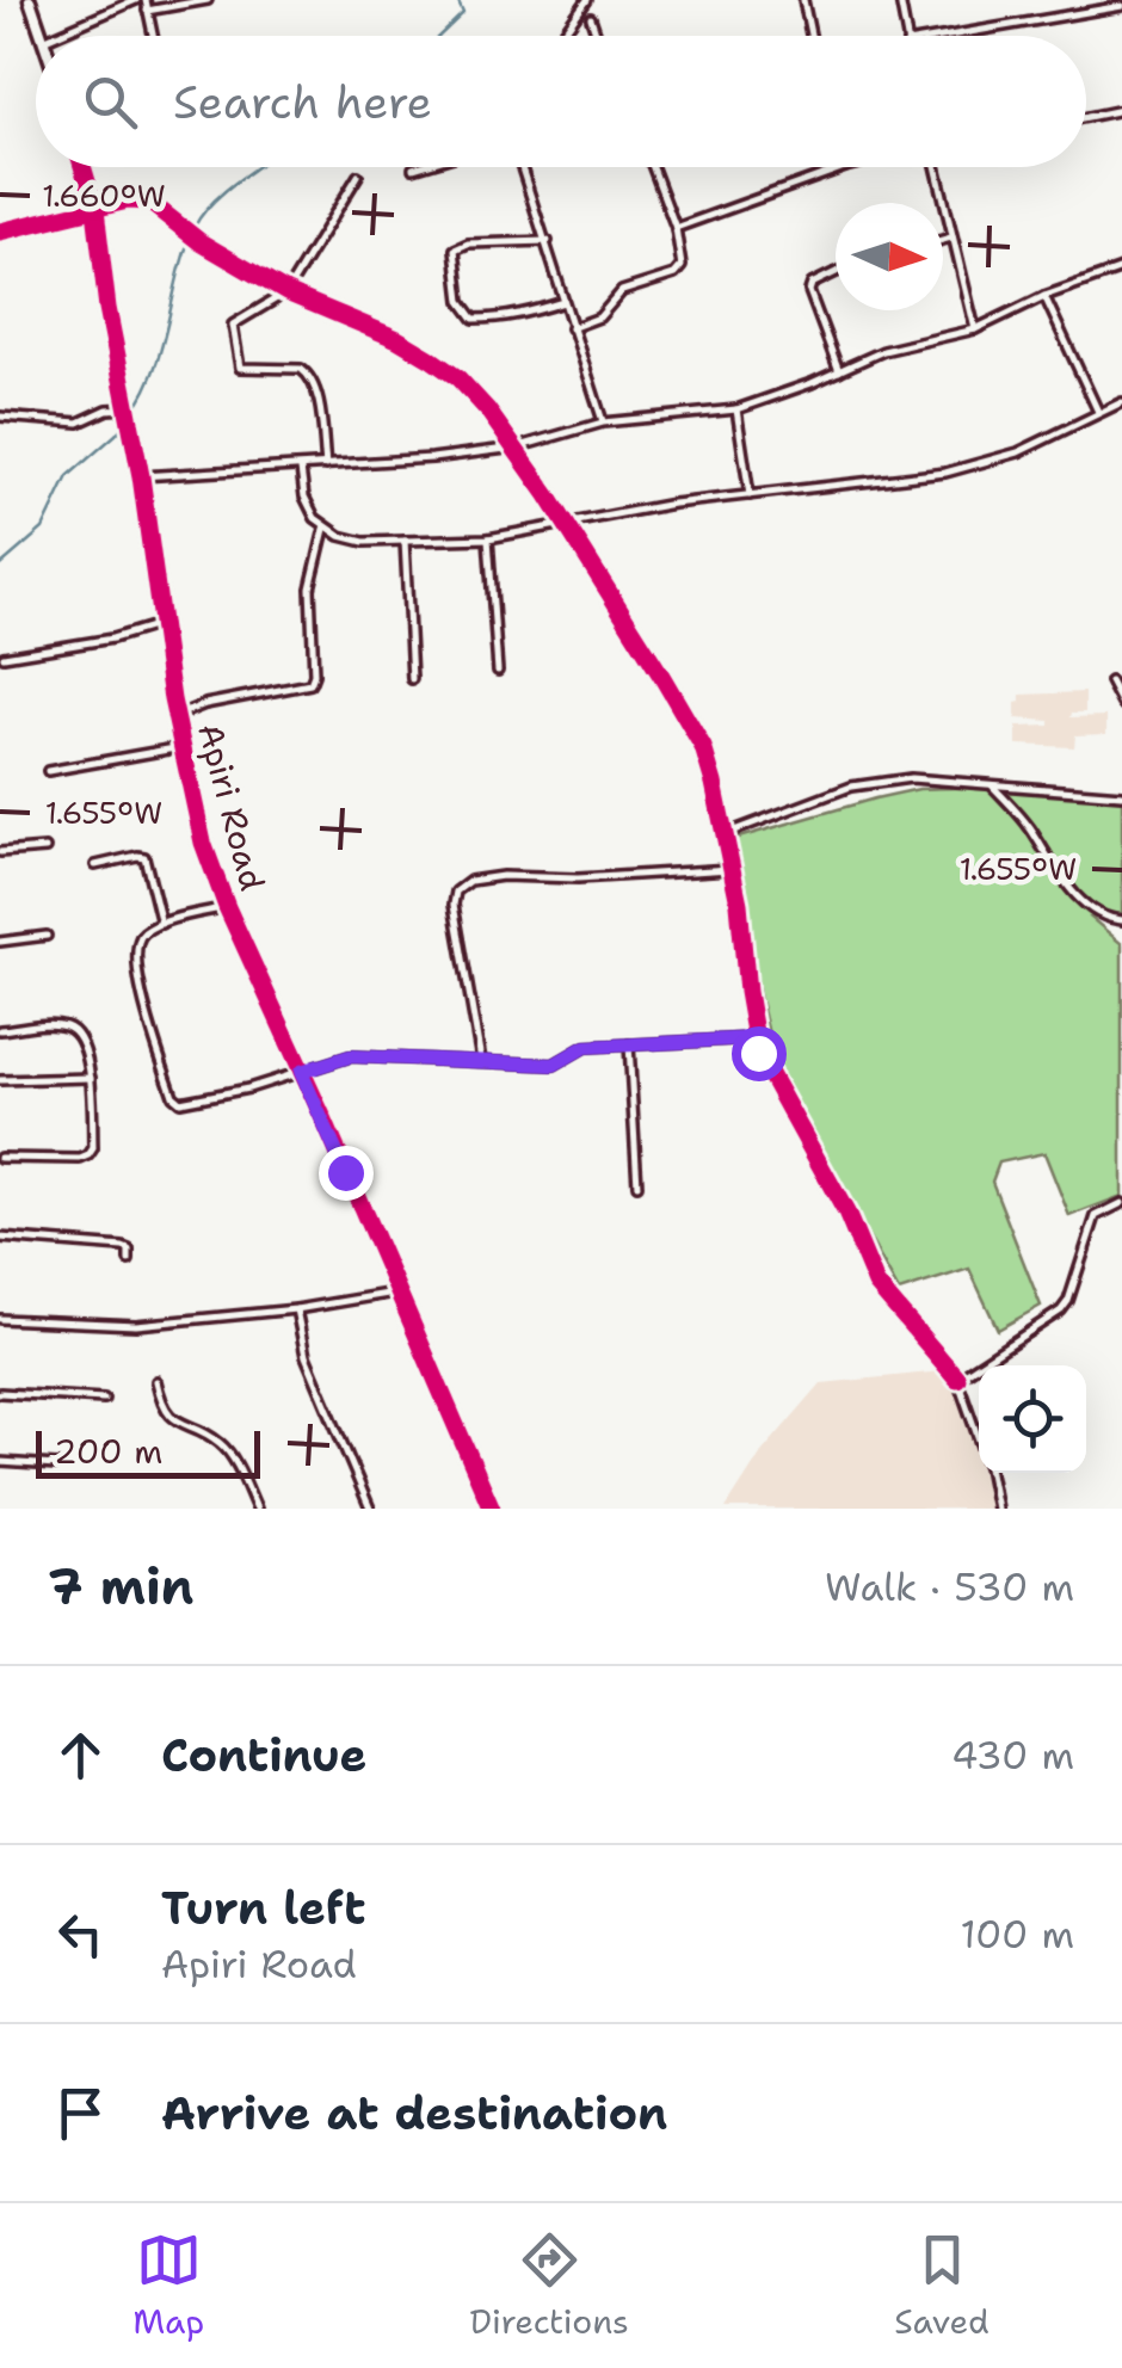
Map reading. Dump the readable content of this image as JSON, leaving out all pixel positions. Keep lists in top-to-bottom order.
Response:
{
  "streets": {
    "street": ["Apiri Road"]
  },
  "scale_bar": "200 m",
  "north": "right",
  "page": {
    "search": "Search here",
    "scale": "200 m",
    "heading": ["7 min", "Walk · 530 m"],
    "list": [
      ["Continue", "430 m"],
      ["Turn left", "Apiri Road", "100 m"],
      "Arrive at destination"
    ],
    "nav": ["Map", "Directions", "Saved"]
  },
  "coordinates": ["1.660°W", "1.655°W"]
}
